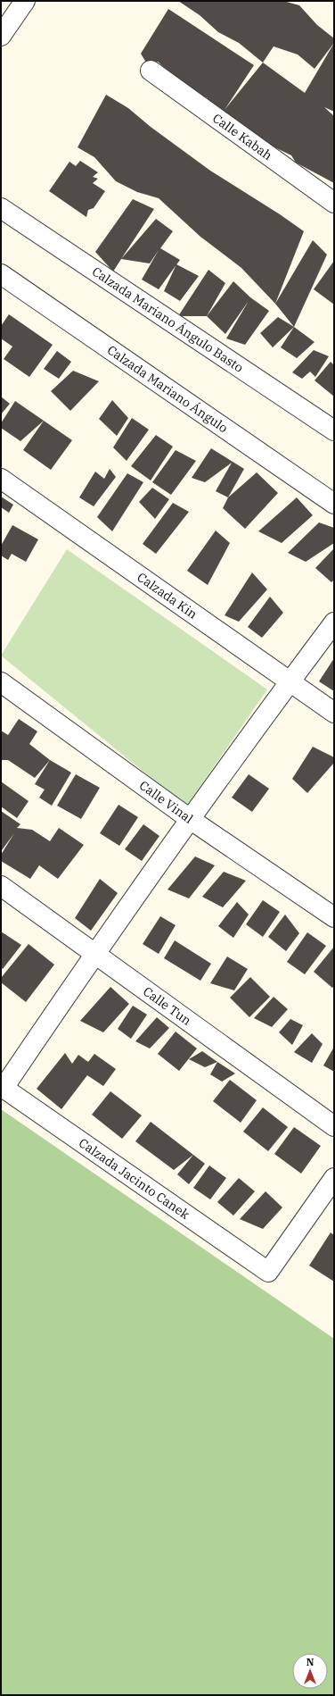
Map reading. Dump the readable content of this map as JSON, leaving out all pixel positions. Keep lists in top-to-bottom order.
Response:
{
  "streets": {
    "street": [
      "Calle Kabah",
      "Calzada Mariano Ángulo Basto",
      "Calzada Mariano Ángulo",
      "Calzada Kin",
      "Calle Vinal",
      "Calle Tun",
      "Calzada Jacinto Canek"
    ]
  },
  "north": "top"
}
